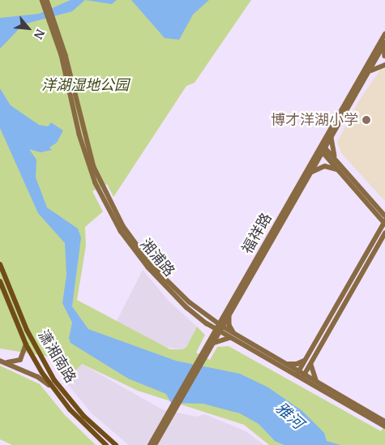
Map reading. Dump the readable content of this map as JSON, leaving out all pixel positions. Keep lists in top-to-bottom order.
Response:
{
  "streets": {
    "main road": ["福祥路", "湘浦路", "潇湘南路"]
  },
  "crossings": [
    ["福祥路", "湘浦路"]
  ],
  "water": ["雅河"],
  "parks": ["洋湖湿地公园"],
  "places": ["博才洋湖小学"],
  "north": "bottom right"
}
